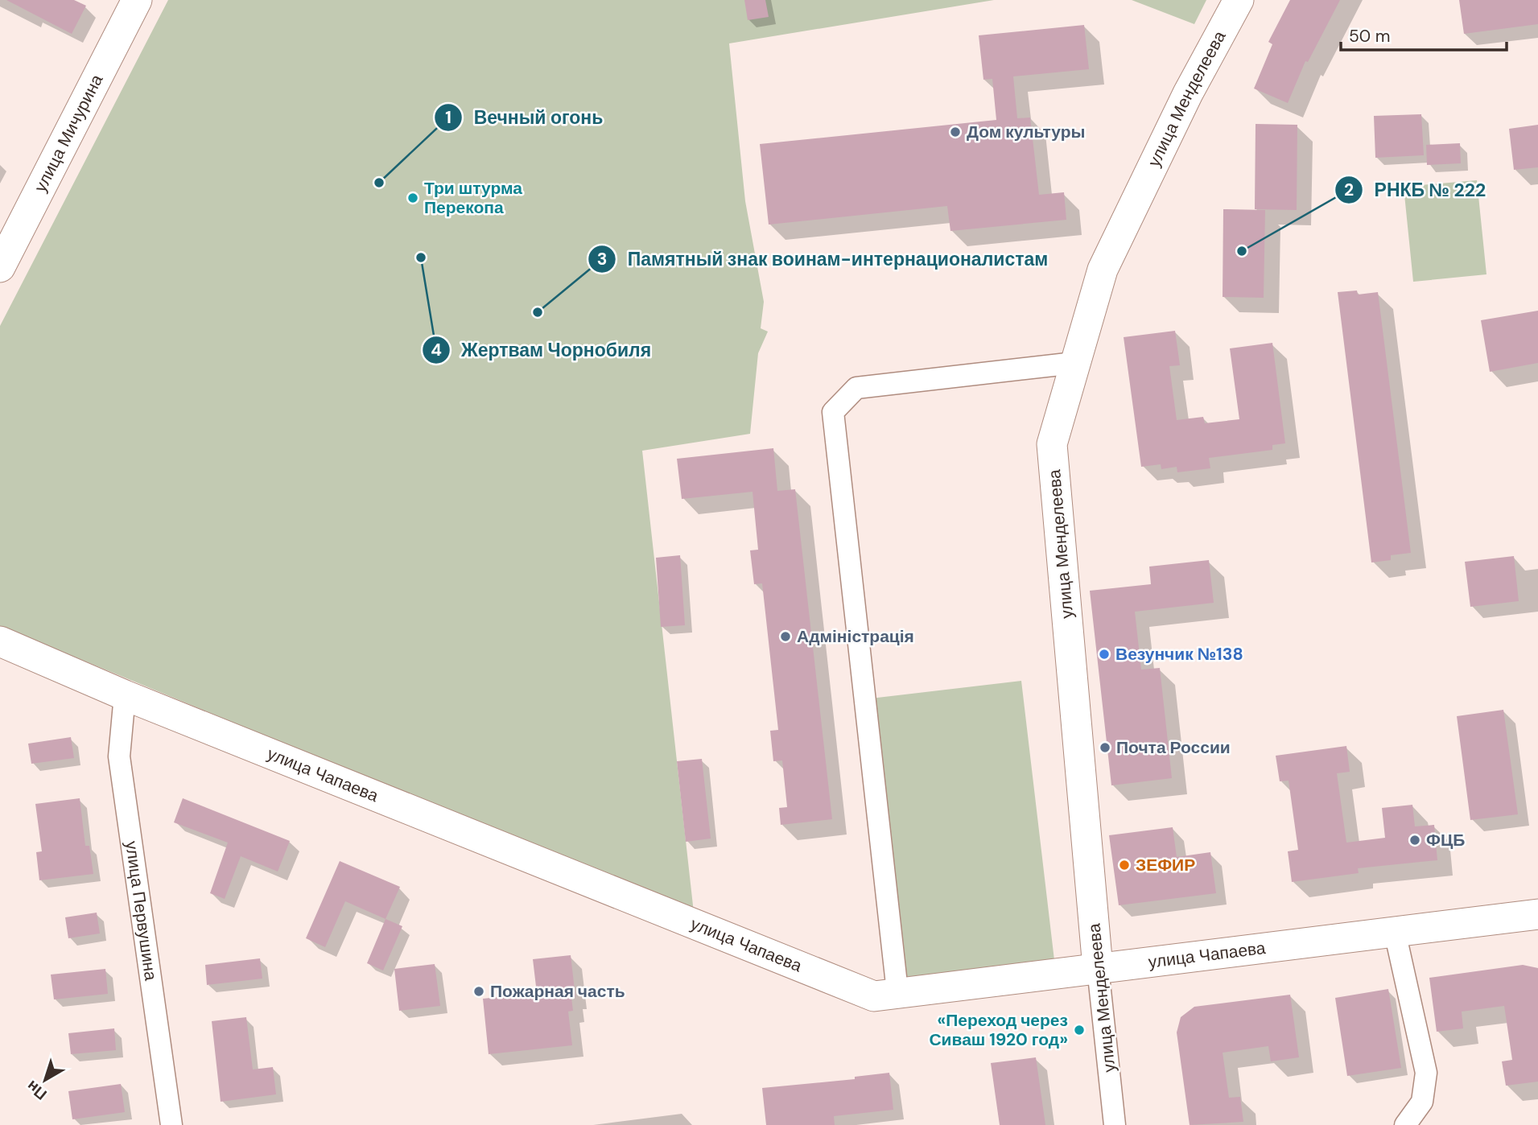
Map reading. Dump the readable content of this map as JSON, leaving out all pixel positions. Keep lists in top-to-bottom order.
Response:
{
  "streets": {
    "main road": ["улица Менделеева", "улица Мичурина", "улица Чапаева"],
    "street": ["улица Первушина"]
  },
  "crossings": [
    ["улица Менделеева", "улица Чапаева"],
    ["улица Чапаева", "улица Первушина"]
  ],
  "places": [
    "Дом культуры",
    "Вечный огонь",
    "Три штурма Перекопа",
    "РНКБ № 222",
    "Жертвам Чорнобиля",
    "Памятный знак воинам-интернационалистам",
    "Адміністрація",
    "Везунчик №138",
    "Почта России",
    "ФЦБ",
    "ЗЕФИР",
    "Пожарная часть",
    "«Переход через Сиваш 1920 год»"
  ],
  "scale_bar": "50 m",
  "north": "bottom left"
}
